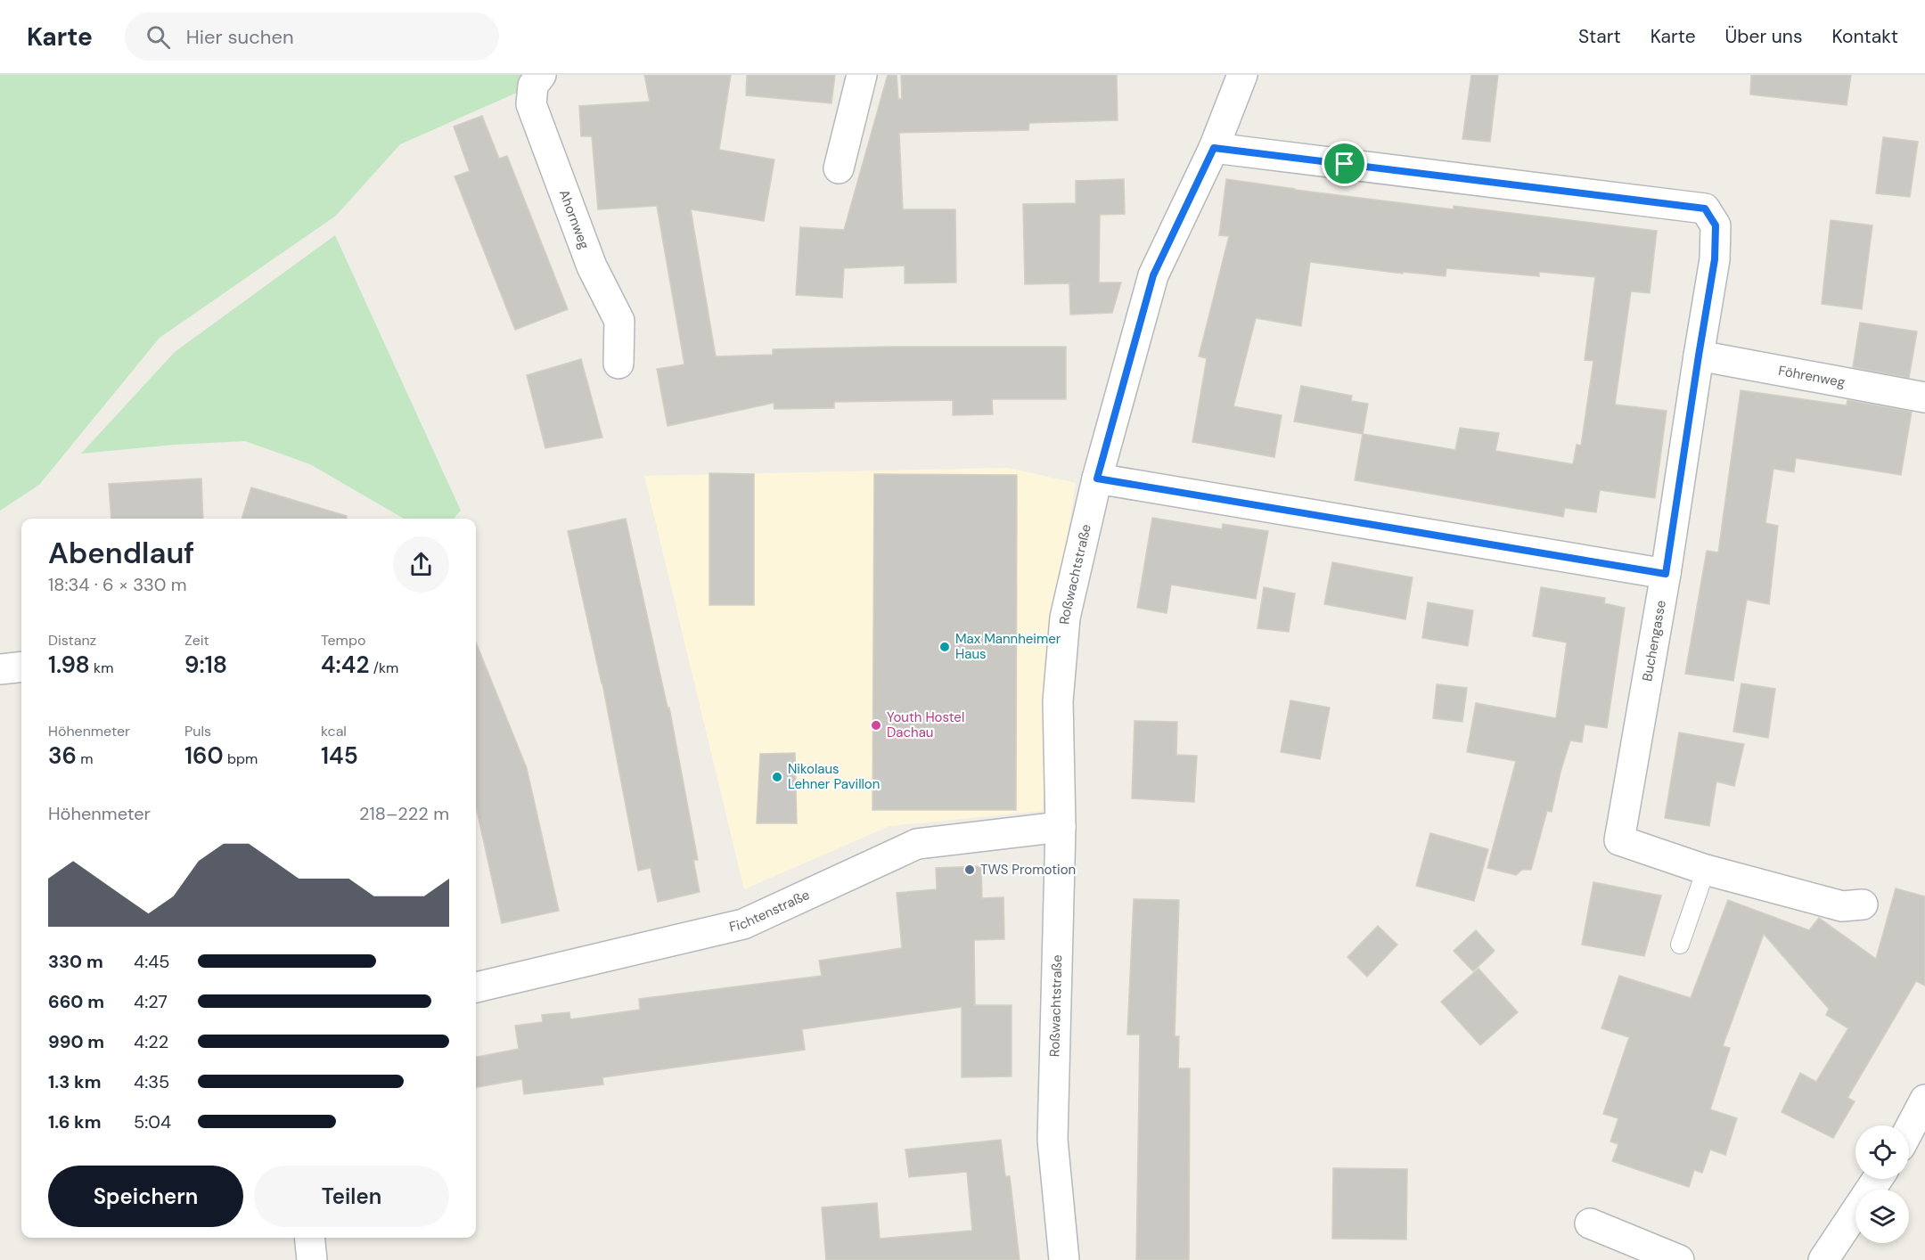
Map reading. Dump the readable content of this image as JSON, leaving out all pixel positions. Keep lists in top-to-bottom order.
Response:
{
  "streets": {
    "street": [
      "Ahornweg",
      "Föhrenweg",
      "Roßwachtstraße",
      "Buchengasse",
      "Fichtenstraße"
    ]
  },
  "crossings": [
    ["Föhrenweg", "Buchengasse"],
    ["Roßwachtstraße", "Buchengasse"],
    ["Roßwachtstraße", "Fichtenstraße"]
  ],
  "places": [
    "Max Mannheimer Haus",
    "Youth Hostel Dachau",
    "Nikolaus Lehner Pavillon",
    "TWS Promotion"
  ],
  "page": {
    "header": "Karte",
    "search": "Hier suchen",
    "nav": [
      "Start",
      "Karte",
      "Über uns",
      "Kontakt"
    ],
    "heading": ["Abendlauf", "18:34 · 6 × 330 m"],
    "stats": [
      ["Distanz", "1.98 km"],
      ["Zeit", "9:18"],
      ["Tempo", "4:42 /km"],
      ["Höhenmeter", "36 m"],
      ["Puls", "160 bpm"],
      ["kcal", "145"]
    ],
    "chart": ["Höhenmeter", "218–222 m"],
    "list": [
      {
        "name": "330 m",
        "note": "4:45"
      },
      {
        "name": "660 m",
        "note": "4:27"
      },
      {
        "name": "990 m",
        "note": "4:22"
      },
      {
        "name": "1.3 km",
        "note": "4:35"
      },
      {
        "name": "1.6 km",
        "note": "5:04"
      }
    ],
    "buttons": ["Speichern", "Teilen"]
  }
}
